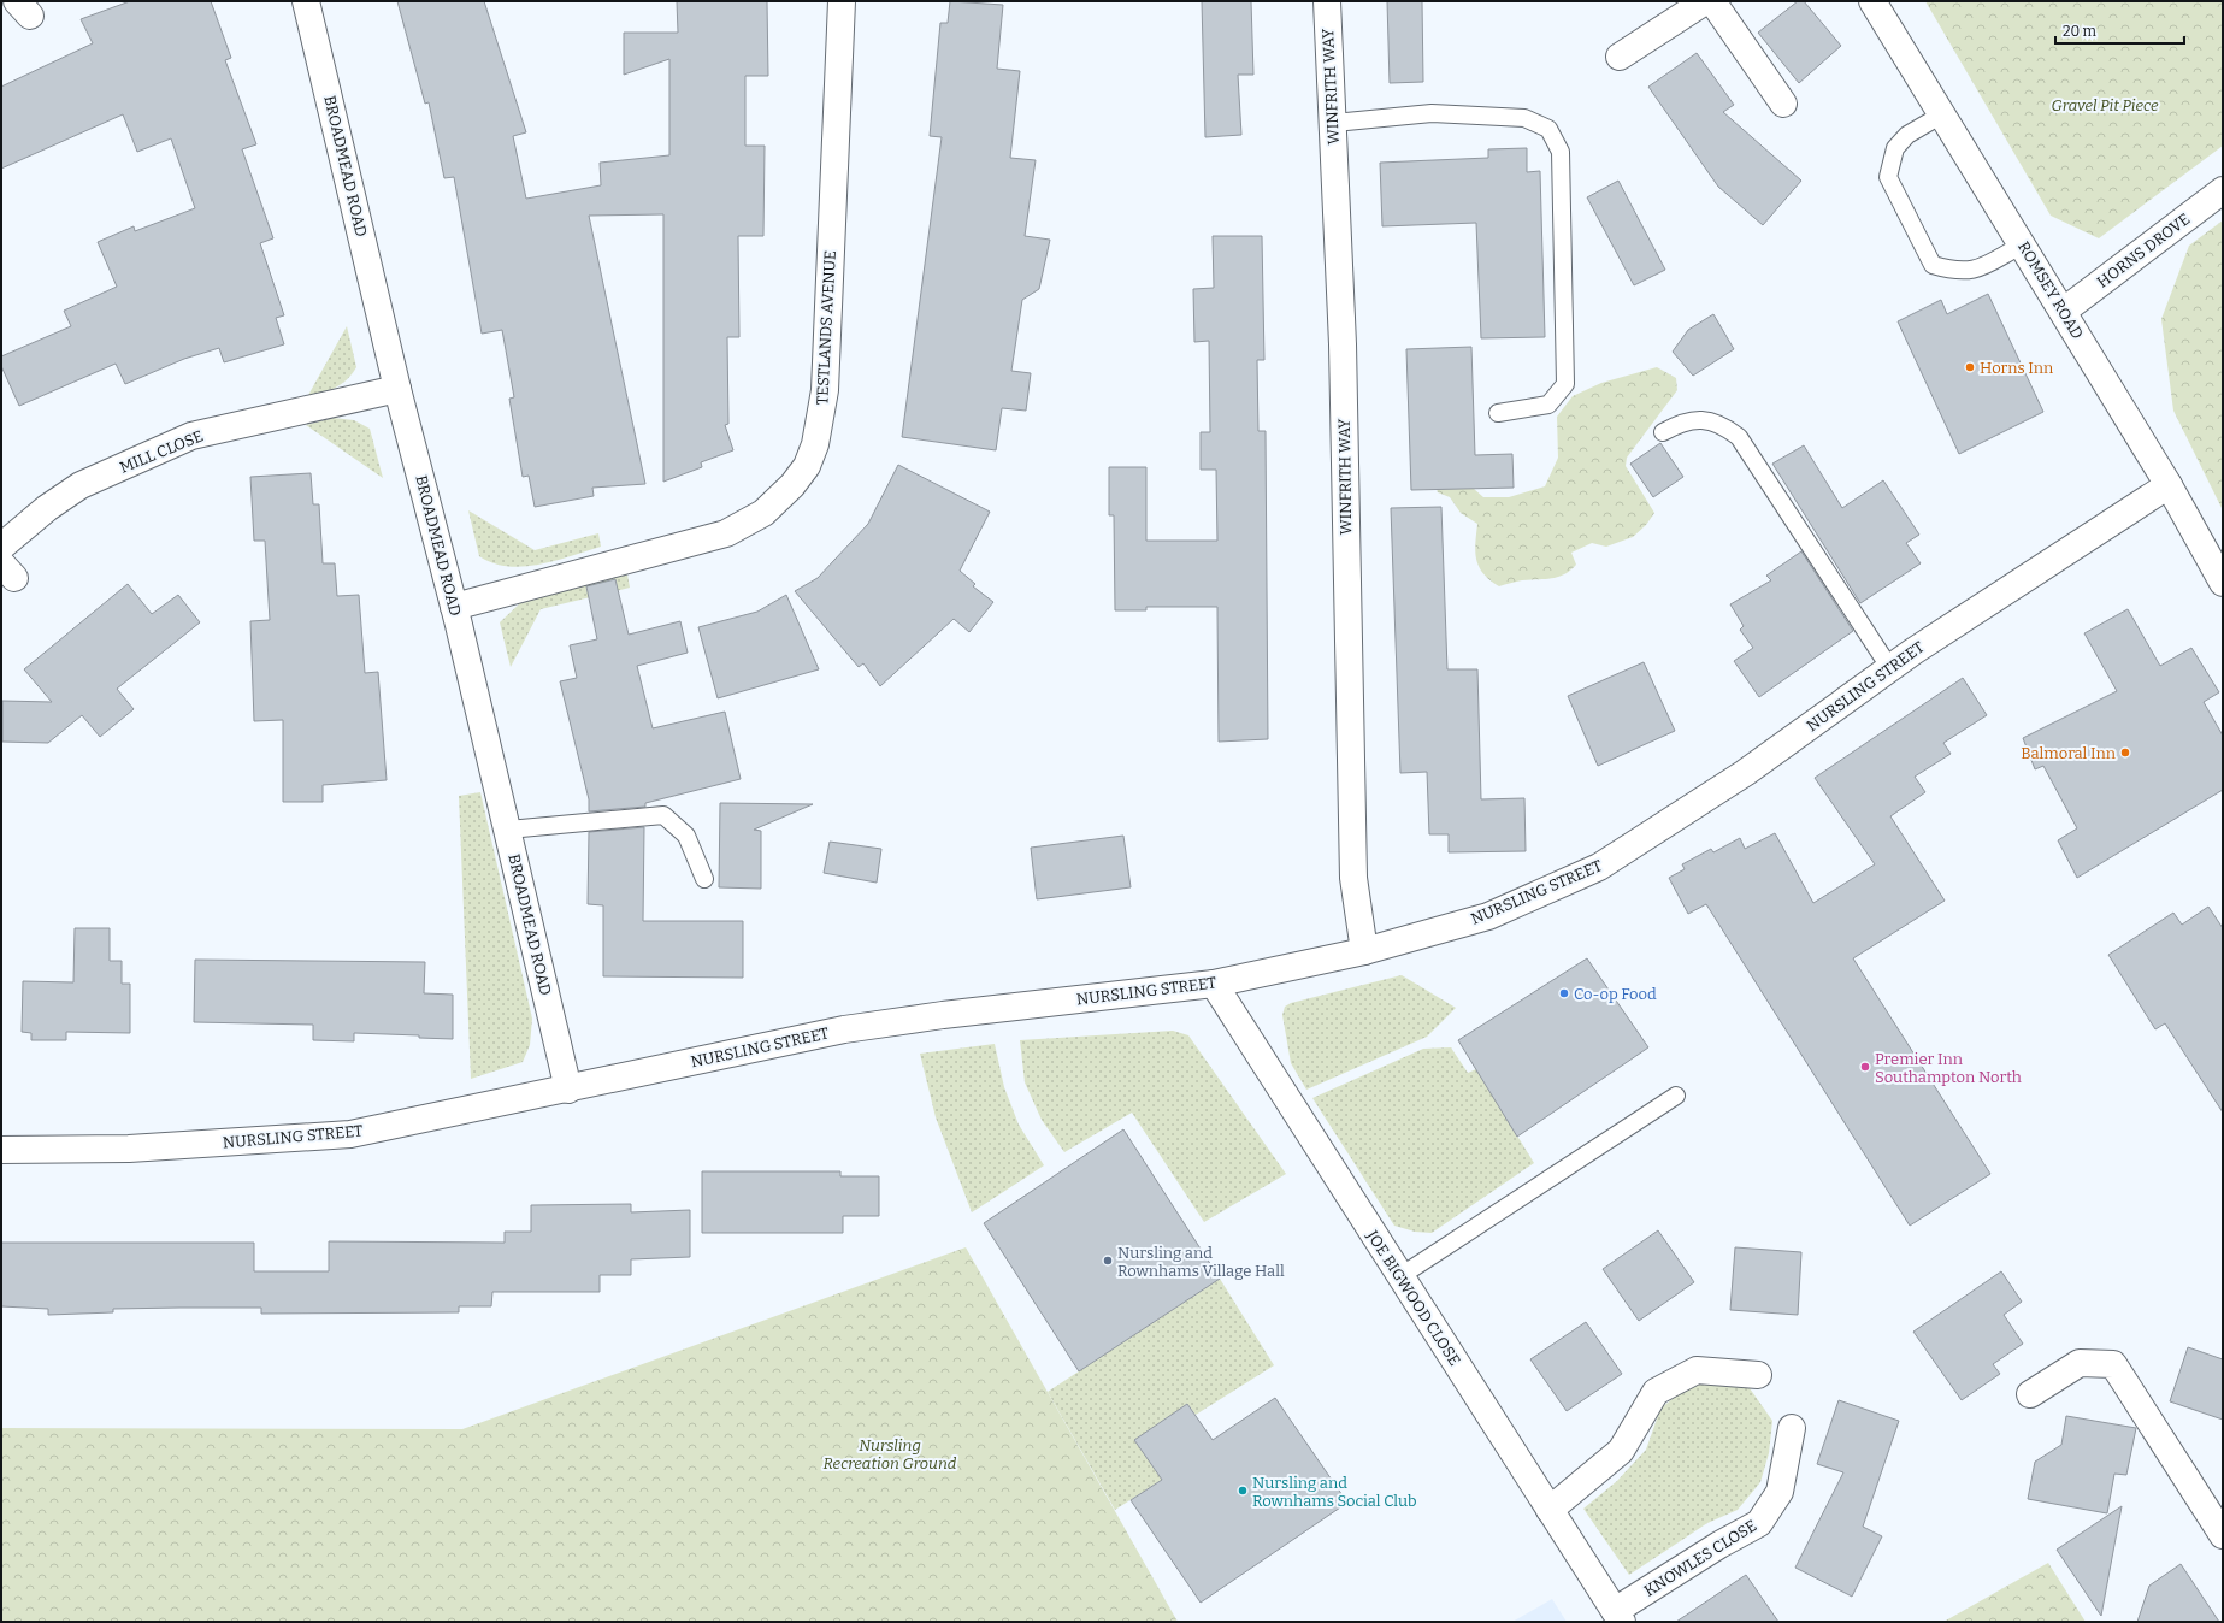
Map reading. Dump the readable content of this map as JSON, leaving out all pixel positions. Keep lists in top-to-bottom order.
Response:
{
  "streets": {
    "street": [
      "WINFRITH WAY",
      "BROADMEAD ROAD",
      "HORNS DROVE",
      "ROMSEY ROAD",
      "TESTLANDS AVENUE",
      "MILL CLOSE",
      "NURSLING STREET",
      "JOE BIGWOOD CLOSE",
      "KNOWLES CLOSE"
    ]
  },
  "crossings": [
    ["WINFRITH WAY", "NURSLING STREET"],
    ["BROADMEAD ROAD", "TESTLANDS AVENUE"],
    ["BROADMEAD ROAD", "MILL CLOSE"],
    ["BROADMEAD ROAD", "NURSLING STREET"],
    ["HORNS DROVE", "ROMSEY ROAD"],
    ["ROMSEY ROAD", "NURSLING STREET"],
    ["NURSLING STREET", "JOE BIGWOOD CLOSE"],
    ["JOE BIGWOOD CLOSE", "KNOWLES CLOSE"]
  ],
  "parks": ["Gravel Pit Piece", "Nursling Recreation Ground"],
  "places": [
    "Horns Inn",
    "Balmoral Inn",
    "Co-op Food",
    "Premier Inn Southampton North",
    "Nursling and Rownhams Village Hall",
    "Nursling and Rownhams Social Club"
  ],
  "scale_bar": "20 m"
}
